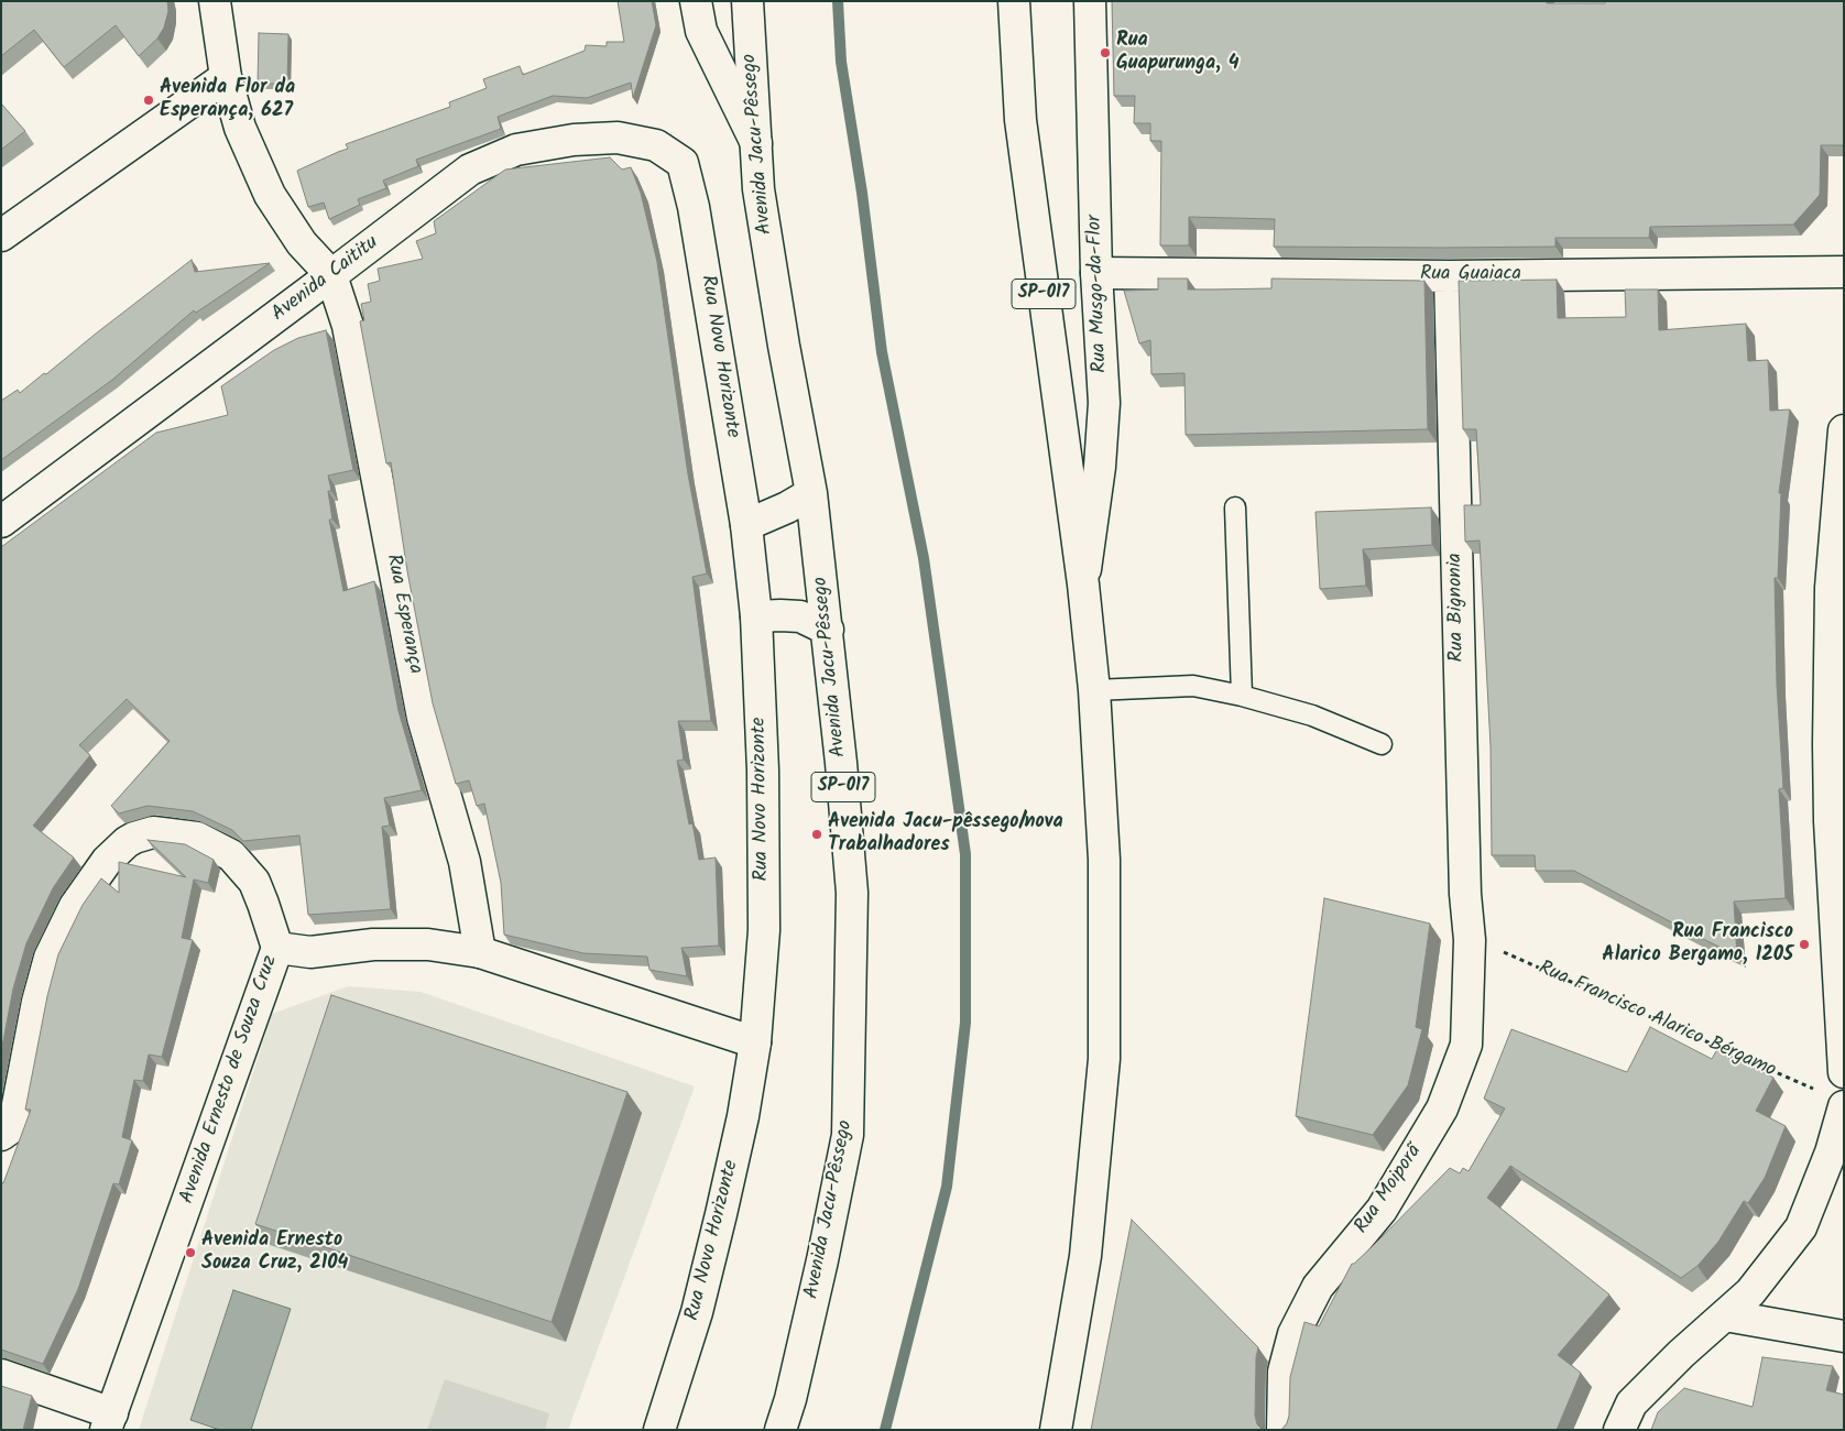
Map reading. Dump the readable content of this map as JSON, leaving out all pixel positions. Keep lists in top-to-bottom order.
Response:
{
  "streets": {
    "main road": [
      "Avenida Jacu-Pêssego",
      "Rua Guaiaca",
      "Avenida Caititu",
      "SP-017",
      "Rua Musgo-da-Flor",
      "Rua Novo Horizonte",
      "Rua Bignonia",
      "Rua Esperança",
      "Avenida Ernesto de Souza Cruz",
      "Rua Moiporã"
    ],
    "path": ["Rua Francisco Alarico Bérgamo"]
  },
  "crossings": [
    ["Rua Guaiaca", "Rua Musgo-da-Flor"],
    ["Rua Guaiaca", "Rua Bignonia"],
    ["Avenida Caititu", "Rua Novo Horizonte"],
    ["Avenida Caititu", "Rua Esperança"],
    ["SP-017", "Rua Musgo-da-Flor"],
    ["Rua Novo Horizonte", "Avenida Ernesto de Souza Cruz"],
    ["Rua Bignonia", "Rua Francisco Alarico Bérgamo"],
    ["Rua Bignonia", "Rua Moiporã"],
    ["Rua Esperança", "Avenida Ernesto de Souza Cruz"],
    ["Rua Francisco Alarico Bérgamo", "Rua Moiporã"]
  ],
  "places": [
    "Rua Guapurunga, 4",
    "Avenida Flor da Esperança, 627",
    "Avenida Jacu-pêssego/nova Trabalhadores",
    "Rua Francisco Alarico Bergamo, 1205",
    "Avenida Ernesto Souza Cruz, 2104"
  ]
}
